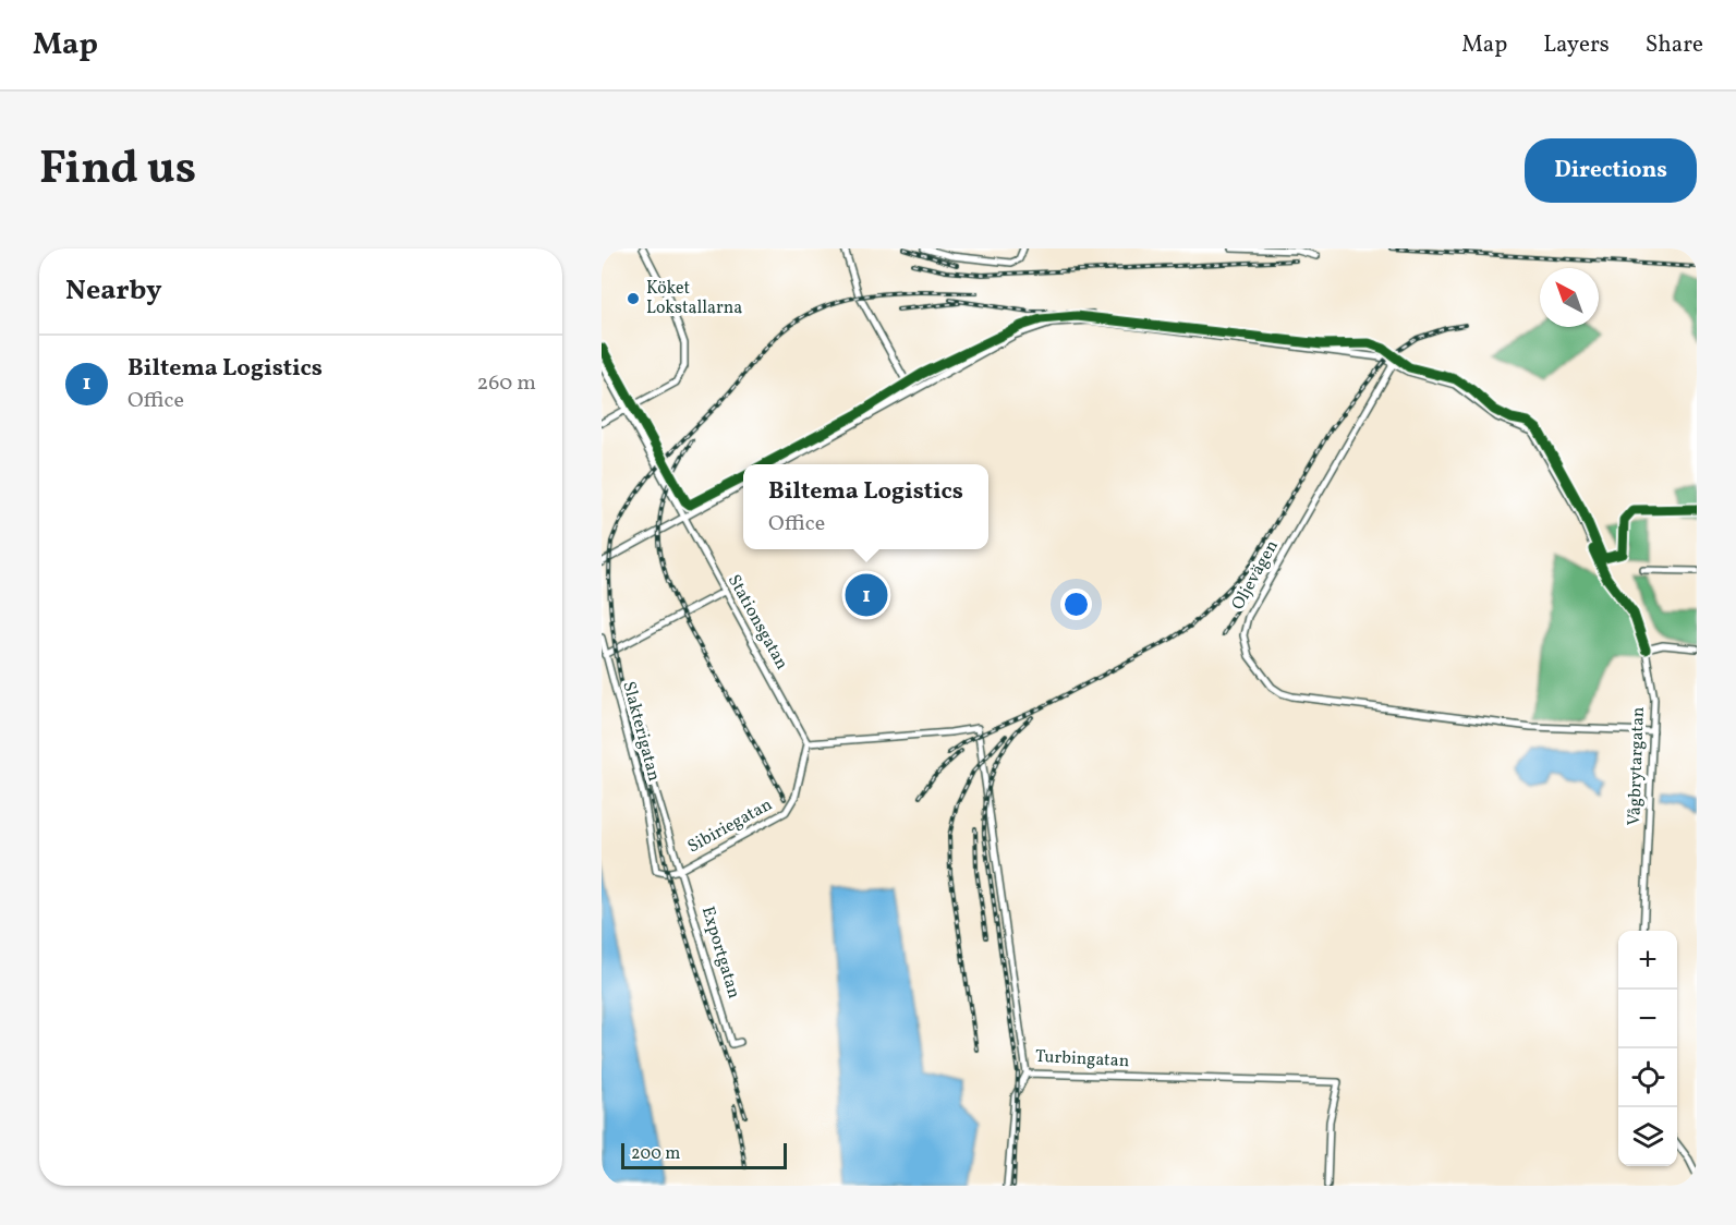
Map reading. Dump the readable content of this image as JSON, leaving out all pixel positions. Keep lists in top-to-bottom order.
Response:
{
  "streets": {
    "street": [
      "Oljevägen",
      "Stationsgatan",
      "Slakterigatan",
      "Vågbrytargatan",
      "Sibiriegatan",
      "Exportgatan",
      "Turbingatan"
    ]
  },
  "crossings": [
    ["Oljevägen", "Vågbrytargatan"],
    ["Stationsgatan", "Sibiriegatan"],
    ["Stationsgatan", "Turbingatan"],
    ["Slakterigatan", "Sibiriegatan"],
    ["Sibiriegatan", "Exportgatan"],
    ["Sibiriegatan", "Turbingatan"]
  ],
  "places": ["Köket Lokstallarna"],
  "scale_bar": "200 m",
  "north": "top left",
  "page": {
    "header": "Map",
    "nav": ["Map", "Layers", "Share"],
    "title": "Find us",
    "buttons": "Directions",
    "heading": "Nearby",
    "list": [
      {
        "mark": "1",
        "name": "Biltema Logistics",
        "note": "Office",
        "value": "260 m"
      }
    ],
    "popup": ["Biltema Logistics", "Office"],
    "pins": "1",
    "map_buttons": ["+", "−"],
    "scale": "200 m"
  }
}
